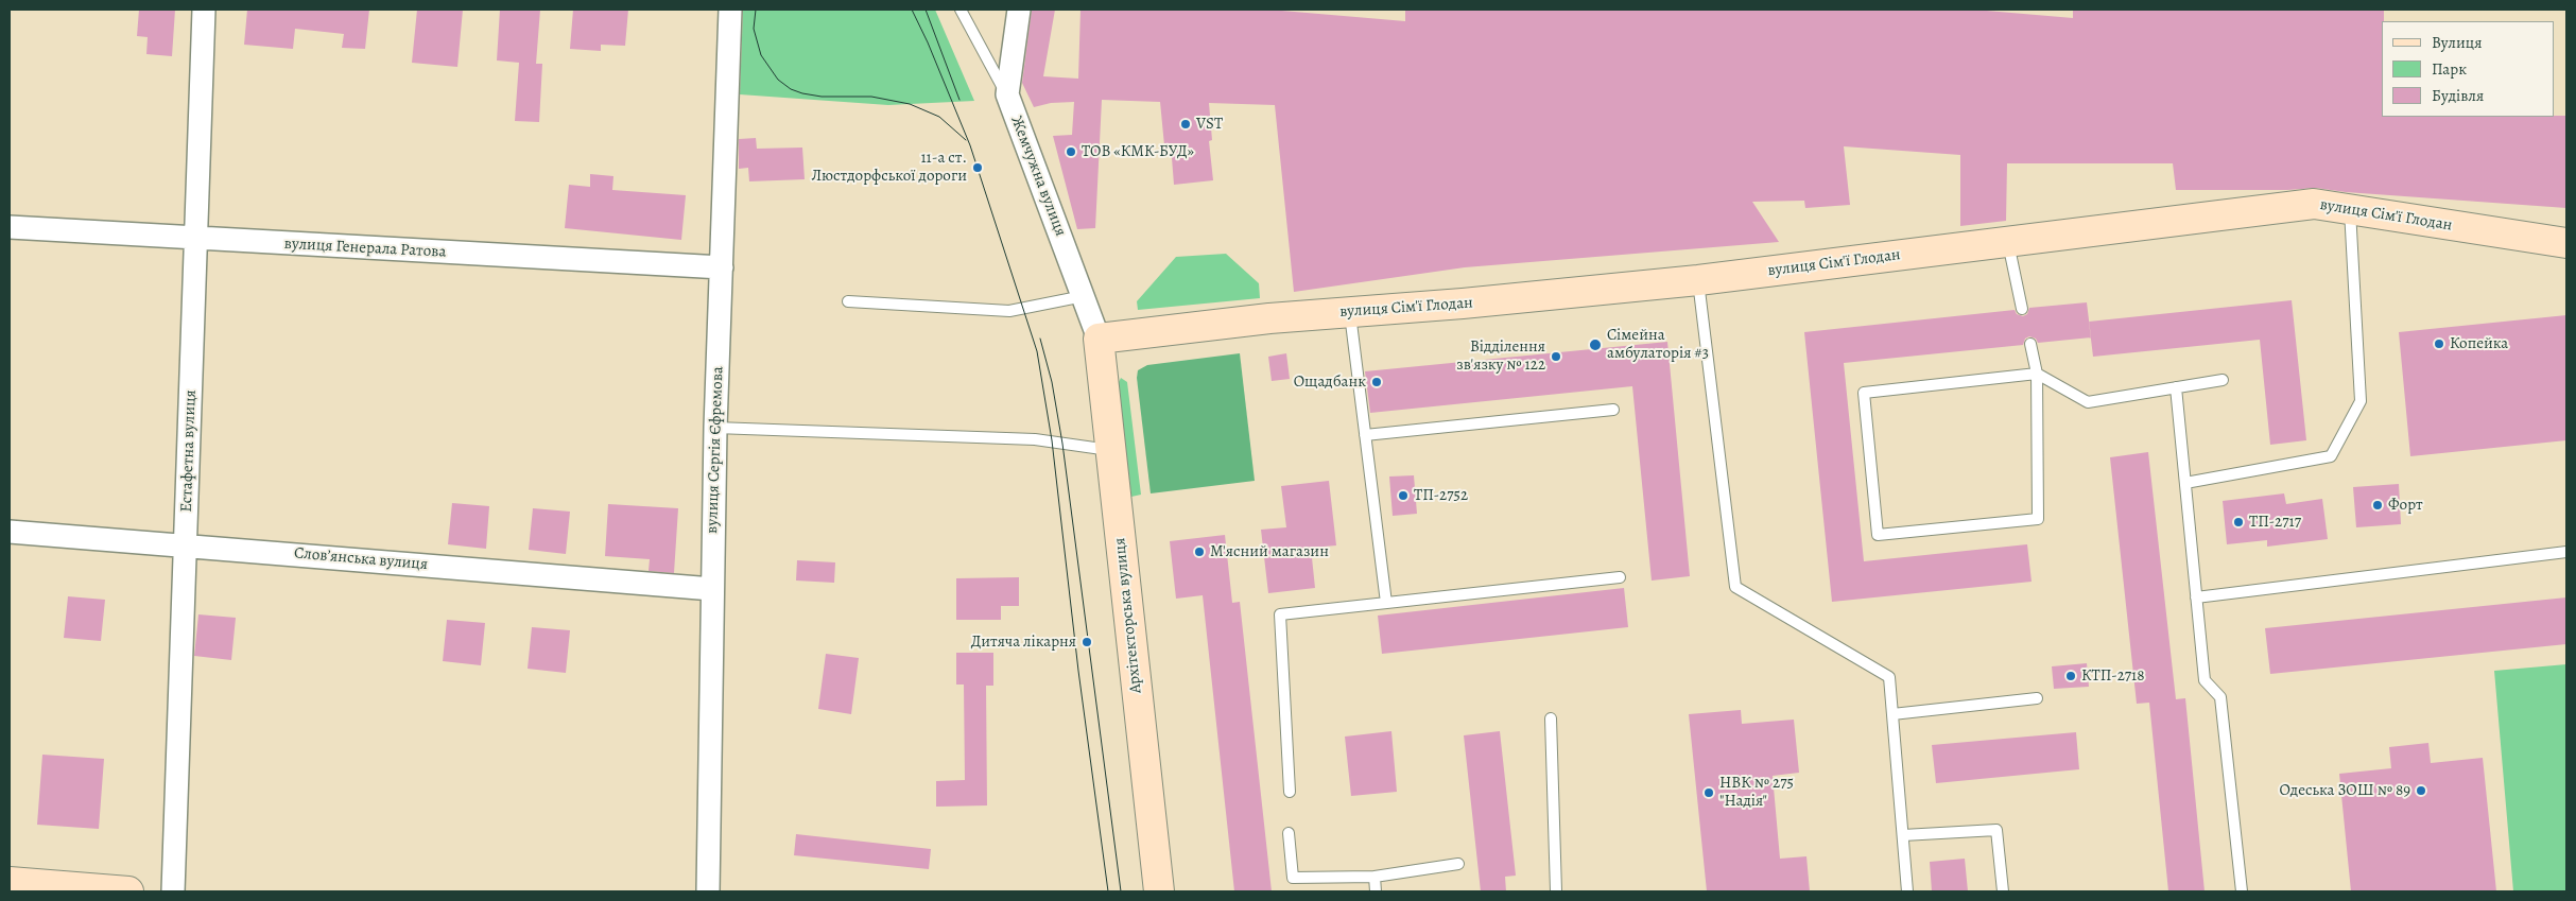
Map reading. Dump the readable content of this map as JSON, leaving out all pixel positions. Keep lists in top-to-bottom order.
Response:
{
  "streets": {
    "street": [
      "Жемчужна вулиця",
      "вулиця Сім'ї Глодан",
      "вулиця Генерала Ратова",
      "вулиця Сергія Єфремова",
      "Естафетна вулиця",
      "Словʼянська вулиця",
      "Архітекторська вулиця"
    ]
  },
  "crossings": [
    ["Жемчужна вулиця", "вулиця Сім'ї Глодан"],
    ["Жемчужна вулиця", "Архітекторська вулиця"],
    ["вулиця Сім'ї Глодан", "Архітекторська вулиця"],
    ["вулиця Генерала Ратова", "вулиця Сергія Єфремова"],
    ["вулиця Генерала Ратова", "Естафетна вулиця"],
    ["вулиця Сергія Єфремова", "Словʼянська вулиця"],
    ["Естафетна вулиця", "Словʼянська вулиця"]
  ],
  "places": [
    "VST",
    "ТОВ «КМК-БУД»",
    "11-а ст. Люстдорфської дороги",
    "Копейка",
    "Сімейна амбулаторія #3",
    "Відділення зв'язку № 122",
    "Ощадбанк",
    "ТП-2752",
    "Форт",
    "ТП-2717",
    "М'ясний магазин",
    "Дитяча лікарня",
    "КТП-2718",
    "Одеська ЗОШ № 89",
    "НВК № 275 \"Надія\""
  ],
  "legend": ["Вулиця", "Парк", "Будівля"]
}
